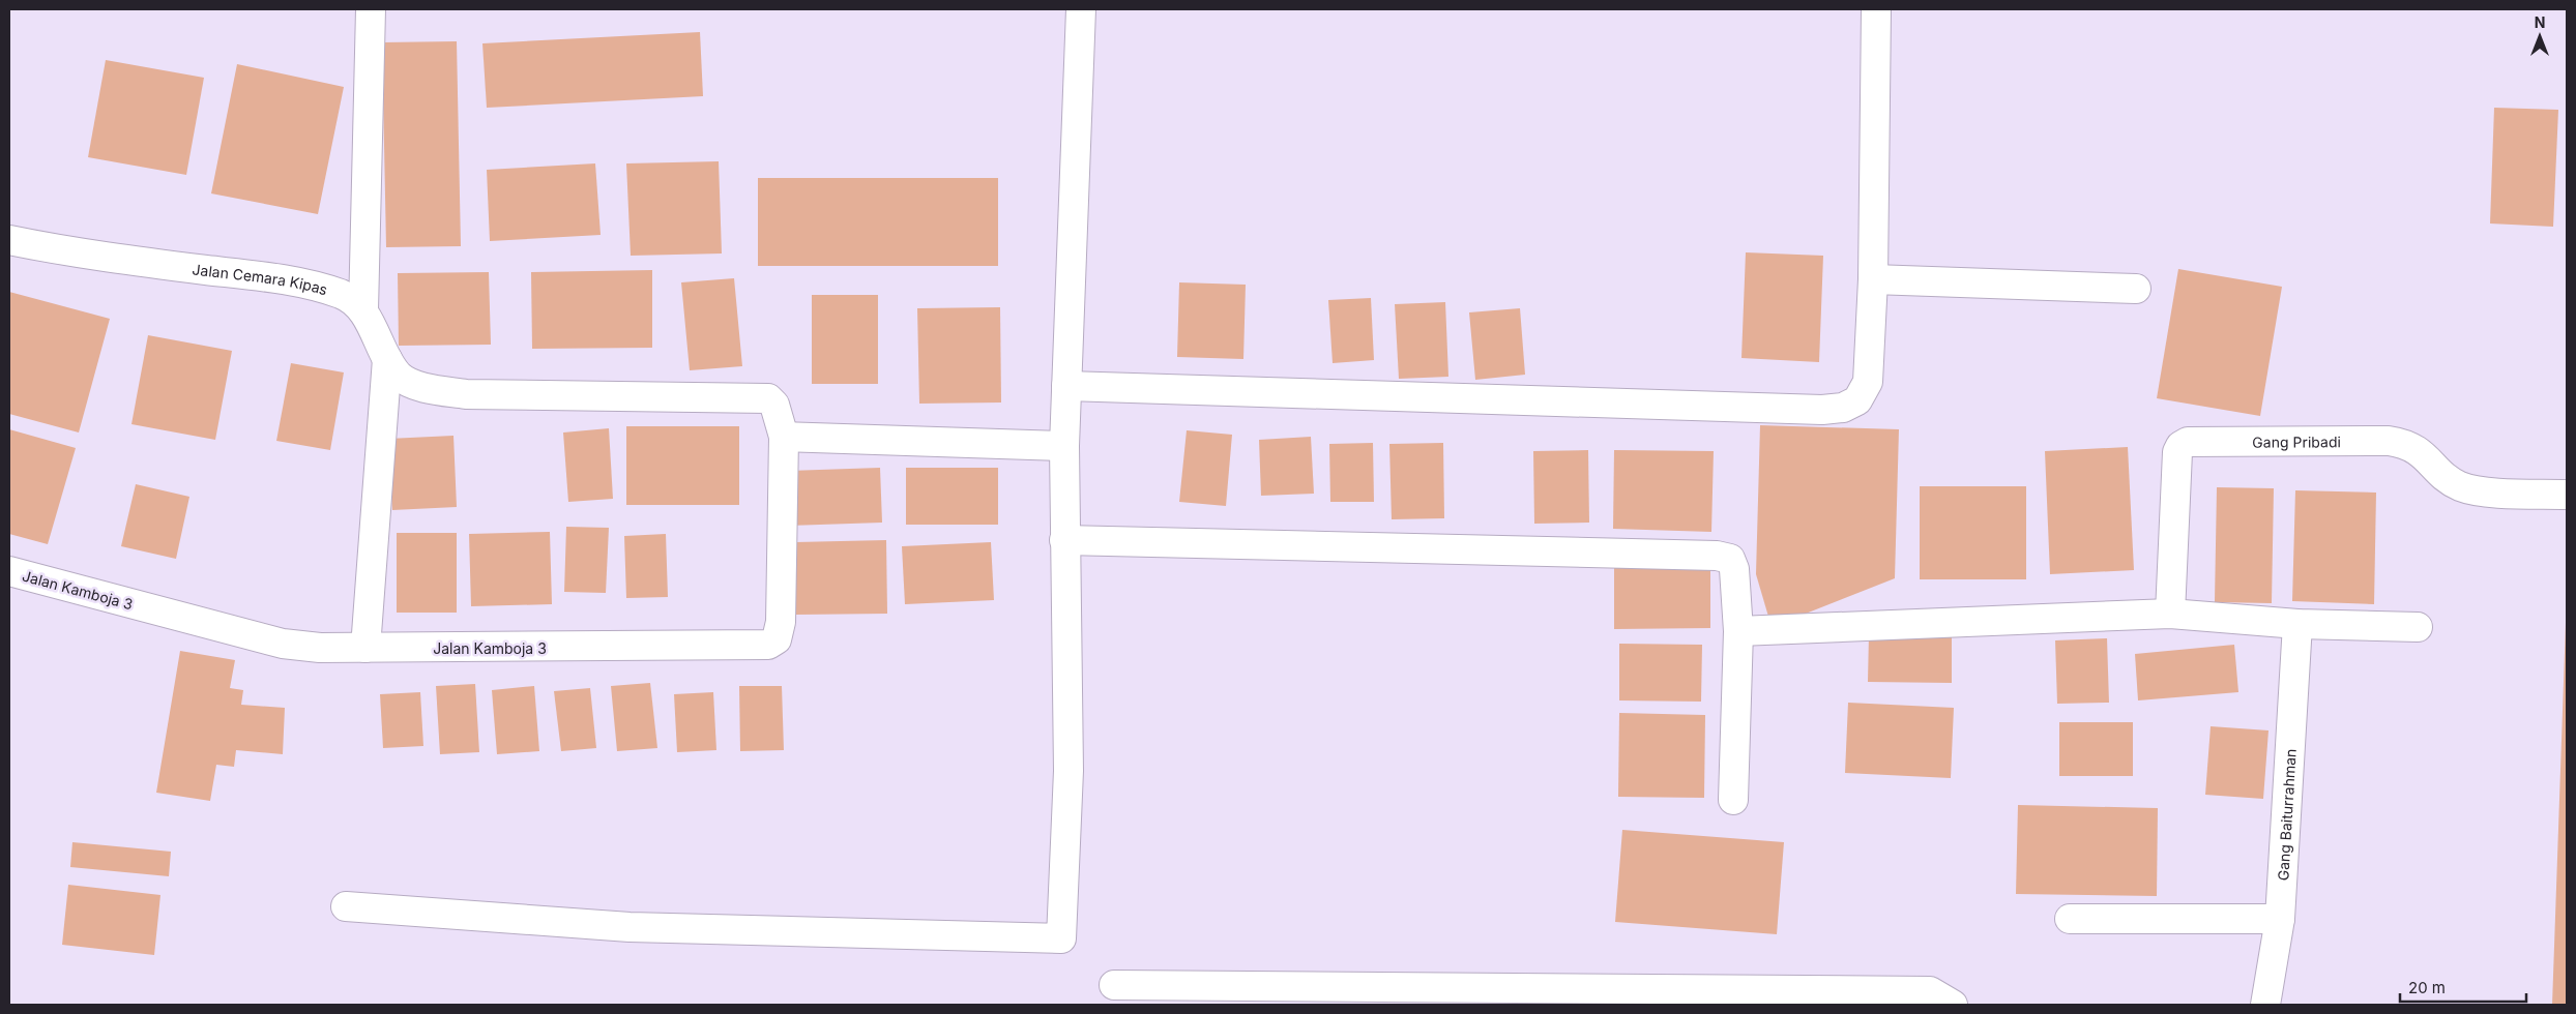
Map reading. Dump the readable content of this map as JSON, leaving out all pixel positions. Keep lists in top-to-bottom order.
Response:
{
  "streets": {
    "street": [
      "Jalan Cemara Kipas",
      "Gang Pribadi",
      "Jalan Kamboja 3",
      "Gang Baiturrahman"
    ]
  },
  "crossings": [
    ["Jalan Cemara Kipas", "Jalan Kamboja 3"]
  ],
  "scale_bar": "20 m",
  "north": "top"
}
